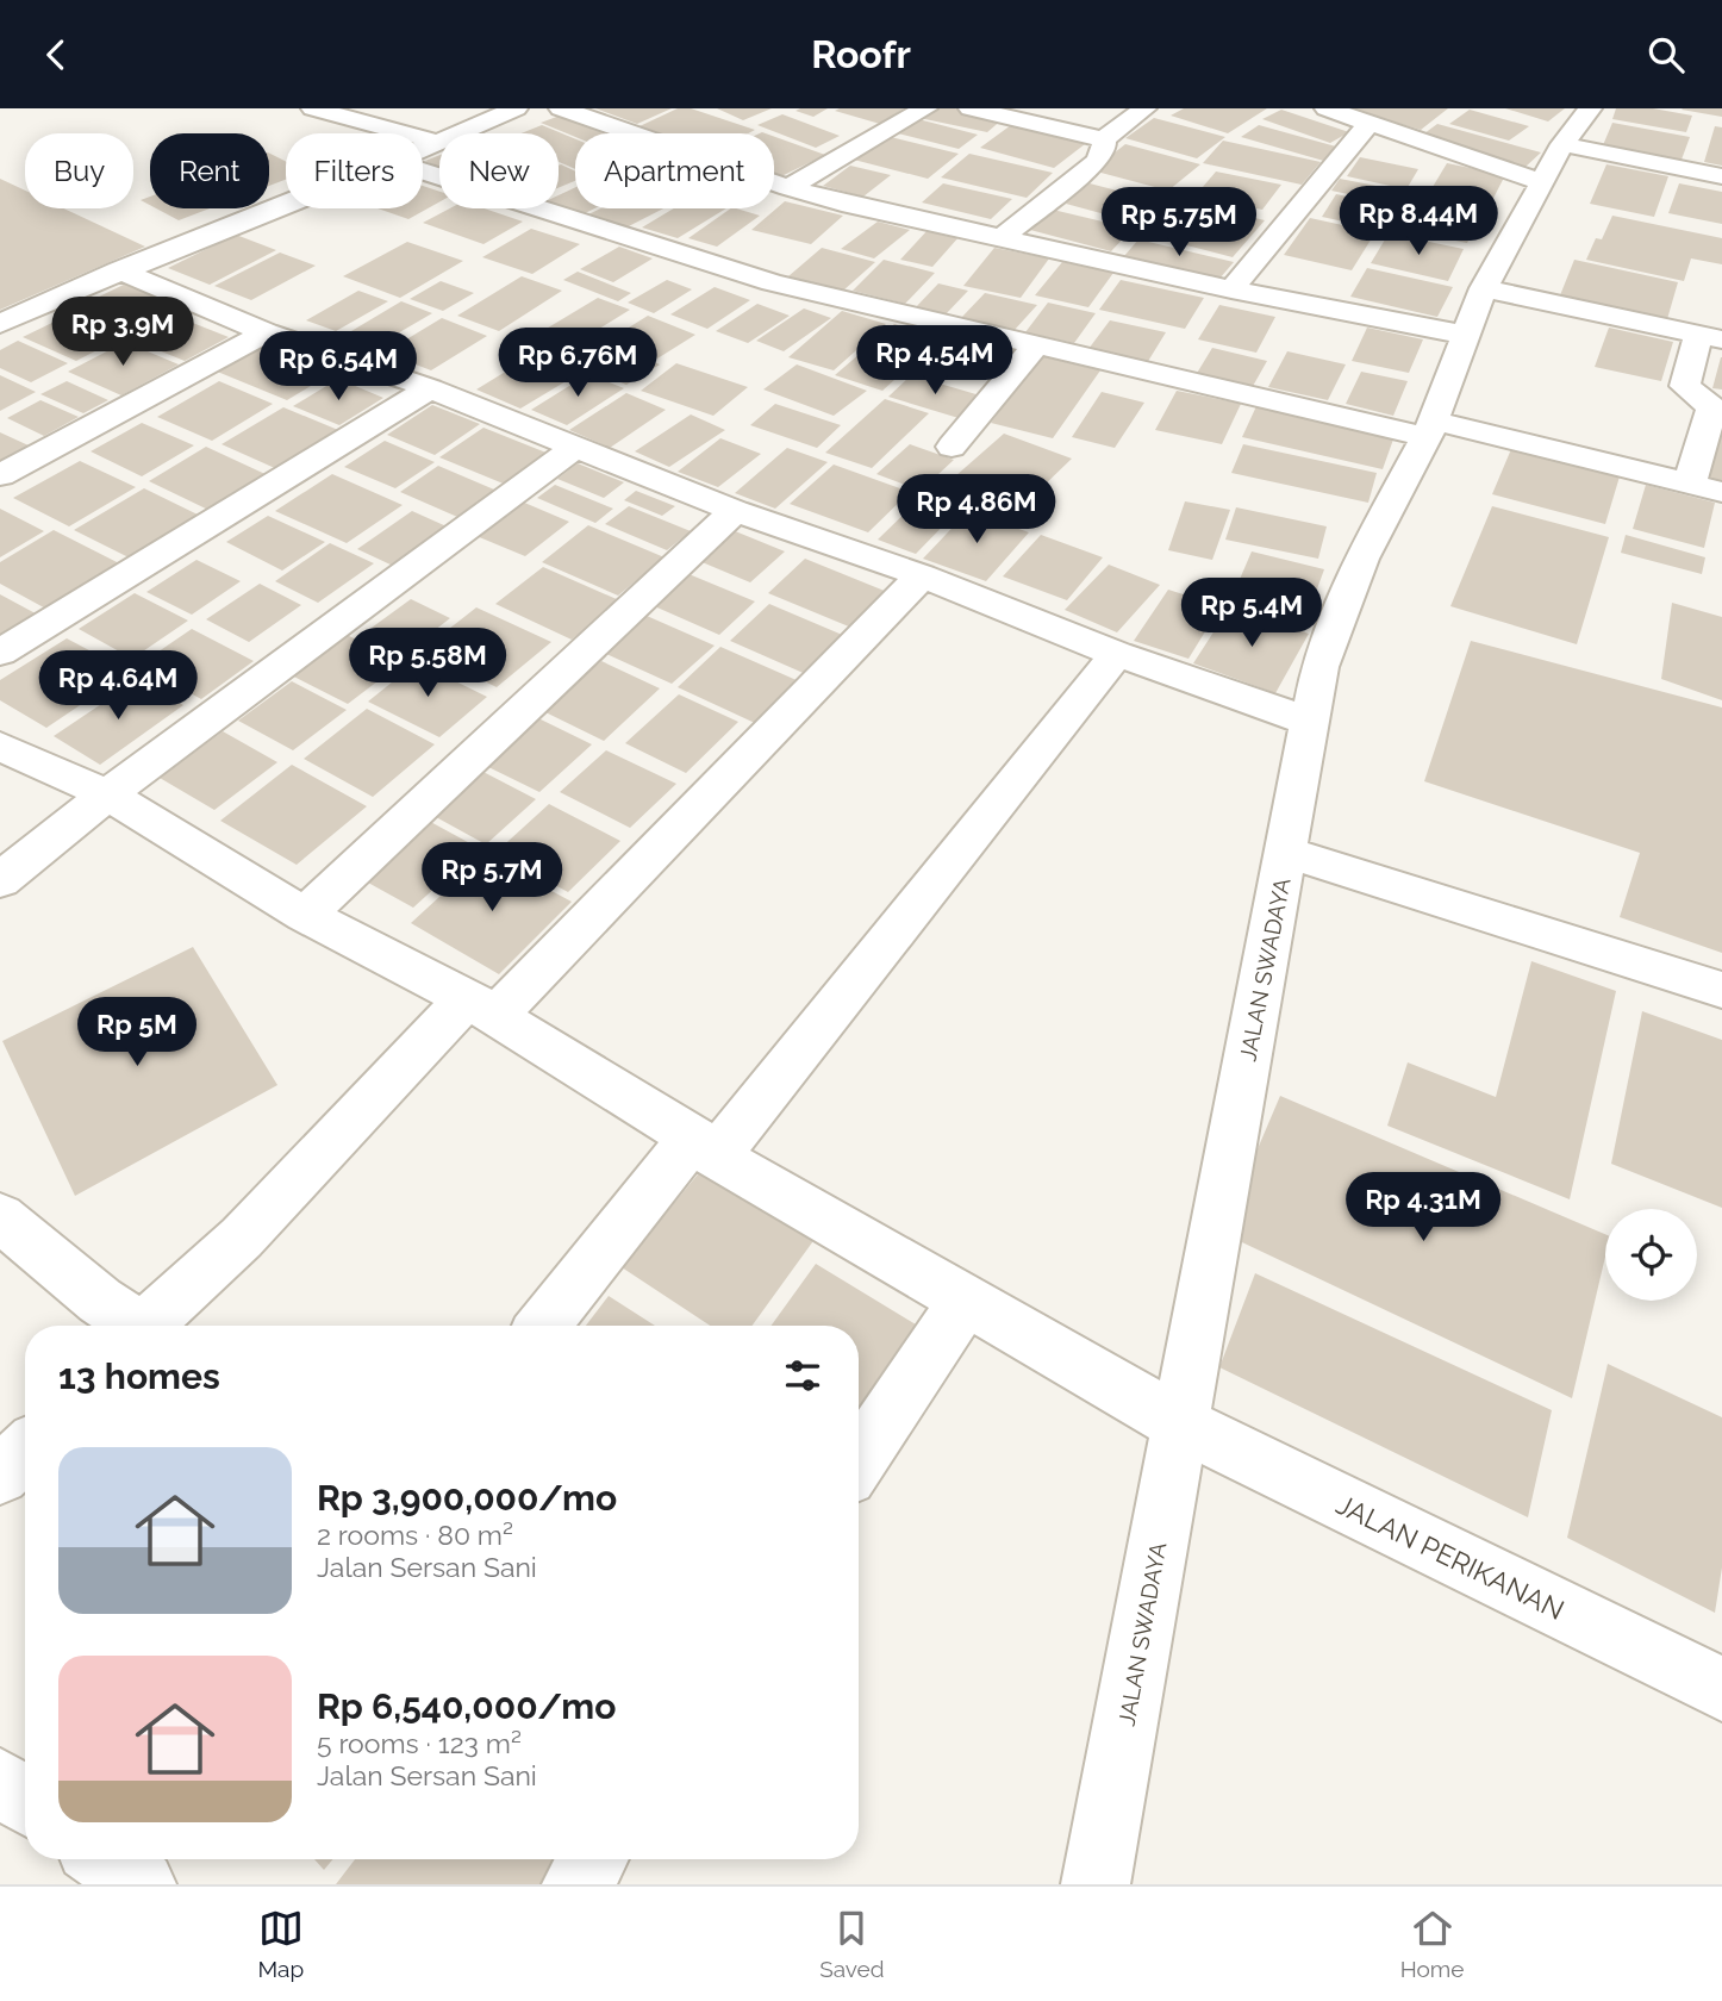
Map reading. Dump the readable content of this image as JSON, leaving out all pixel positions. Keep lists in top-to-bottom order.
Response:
{
  "streets": {
    "street": ["JALAN SWADAYA", "JALAN PERIKANAN"]
  },
  "crossings": [
    ["JALAN SWADAYA", "JALAN PERIKANAN"]
  ],
  "page": {
    "header": "Roofr",
    "chip": [
      "Buy",
      "Rent",
      "Filters",
      "New",
      "Apartment"
    ],
    "price": [
      "Rp 8.44M",
      "Rp 5.75M",
      "Rp 3.9M",
      "Rp 4.54M",
      "Rp 6.76M",
      "Rp 6.54M",
      "Rp 4.86M",
      "Rp 5.4M",
      "Rp 5.58M",
      "Rp 4.64M",
      "Rp 5.7M",
      "Rp 5M",
      "Rp 4.31M"
    ],
    "heading": "13 homes",
    "list": [
      {
        "name": "Rp 3,900,000/mo",
        "note": "2 rooms · 80 m² · Jalan Sersan Sani"
      },
      {
        "name": "Rp 6,540,000/mo",
        "note": "5 rooms · 123 m² · Jalan Sersan Sani"
      }
    ],
    "tabs": ["Map", "Saved", "Home"]
  }
}
